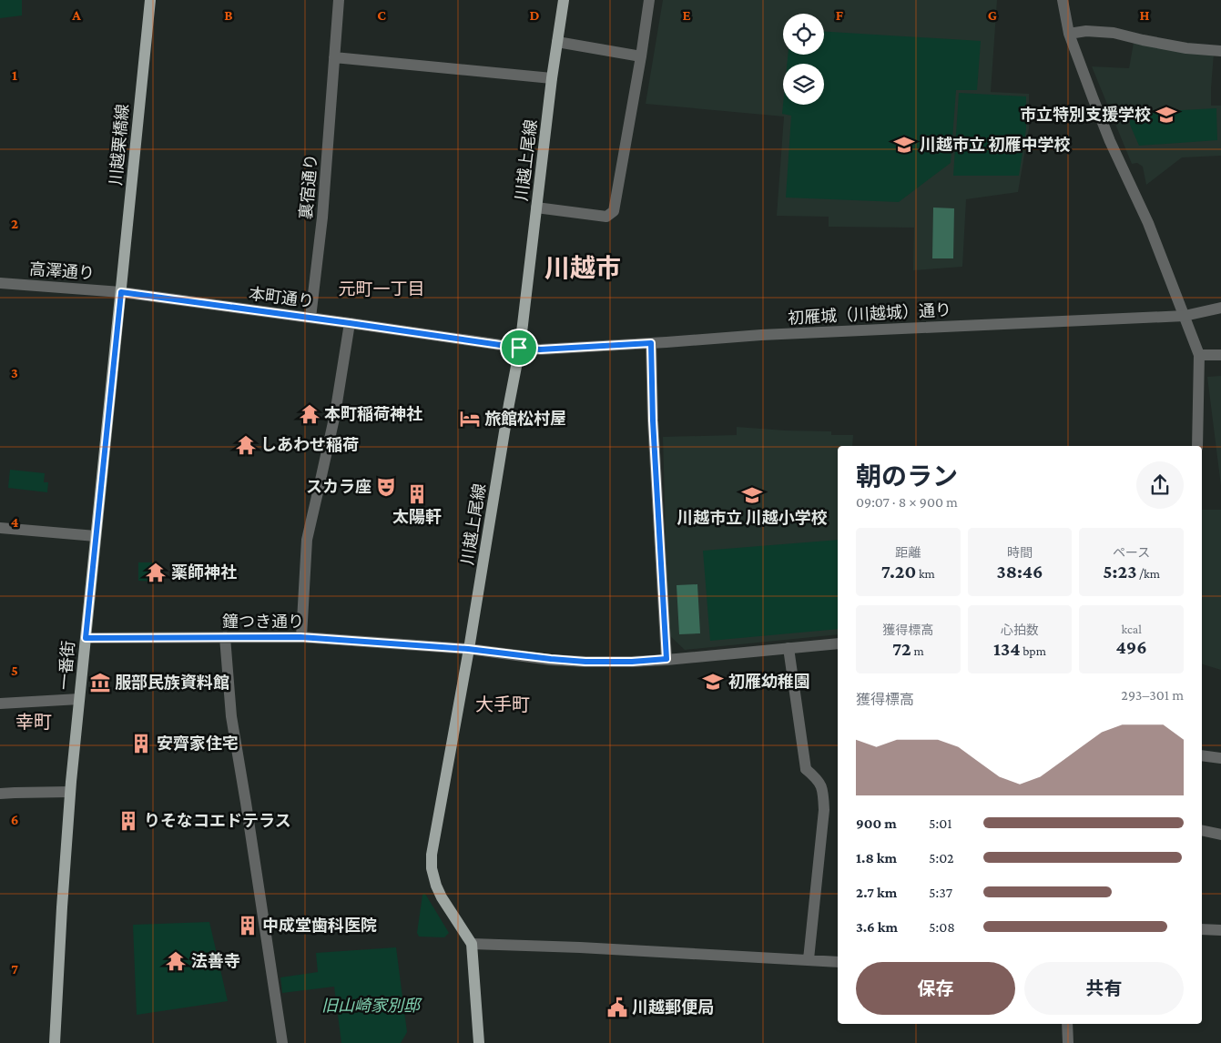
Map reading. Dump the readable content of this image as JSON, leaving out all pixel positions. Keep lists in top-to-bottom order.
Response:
{
  "streets": {
    "main road": ["川越栗橋線", "川越上尾線", "一番街"],
    "street": [
      "裏宿通り",
      "高澤通り",
      "本町通り",
      "初雁城（川越城）通り",
      "鐘つき通り"
    ]
  },
  "crossings": [
    ["川越栗橋線", "高澤通り"],
    ["川越栗橋線", "本町通り"],
    ["川越栗橋線", "一番街"],
    ["川越上尾線", "本町通り"],
    ["川越上尾線", "初雁城（川越城）通り"],
    ["川越上尾線", "鐘つき通り"],
    ["裏宿通り", "本町通り"],
    ["高澤通り", "本町通り"],
    ["高澤通り", "一番街"],
    ["本町通り", "初雁城（川越城）通り"],
    ["本町通り", "一番街"],
    ["鐘つき通り", "一番街"]
  ],
  "districts": [
    "川越市",
    "元町一丁目",
    "大手町",
    "幸町"
  ],
  "parks": ["旧山崎家別邸"],
  "places": {
    "school or university": [
      "市立特別支援学校",
      "川越市立 初雁中学校",
      "川越市立 川越小学校",
      "初雁幼稚園"
    ],
    "temple": [
      "本町稲荷神社",
      "しあわせ稲荷",
      "薬師神社",
      "法善寺"
    ],
    "hotel": ["旅館松村屋"],
    "theatre": ["スカラ座"],
    "building": [
      "太陽軒",
      "安齊家住宅",
      "りそなコエドテラス",
      "中成堂歯科医院"
    ],
    "museum": ["服部民族資料館"],
    "public building": ["川越郵便局"]
  },
  "page": {
    "heading": ["朝のラン", "09:07 · 8 × 900 m"],
    "stats": [
      ["距離", "7.20 km"],
      ["時間", "38:46"],
      ["ペース", "5:23 /km"],
      ["獲得標高", "72 m"],
      ["心拍数", "134 bpm"],
      ["kcal", "496"]
    ],
    "chart": ["獲得標高", "293–301 m"],
    "list": [
      {
        "name": "900 m",
        "note": "5:01"
      },
      {
        "name": "1.8 km",
        "note": "5:02"
      },
      {
        "name": "2.7 km",
        "note": "5:37"
      },
      {
        "name": "3.6 km",
        "note": "5:08"
      }
    ],
    "buttons": ["保存", "共有"]
  },
  "grid": {
    "columns": [
      "A",
      "B",
      "C",
      "D",
      "E",
      "F",
      "G",
      "H"
    ],
    "rows": [
      "1",
      "2",
      "3",
      "4",
      "5",
      "6",
      "7"
    ]
  }
}
